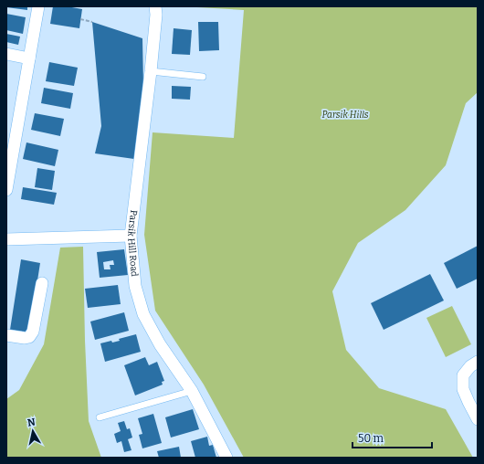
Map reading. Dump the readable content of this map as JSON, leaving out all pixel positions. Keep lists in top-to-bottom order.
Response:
{
  "streets": {
    "street": ["Parsik Hill Road"]
  },
  "parks": ["Parsik Hills"],
  "scale_bar": "50 m",
  "north": "top"
}
